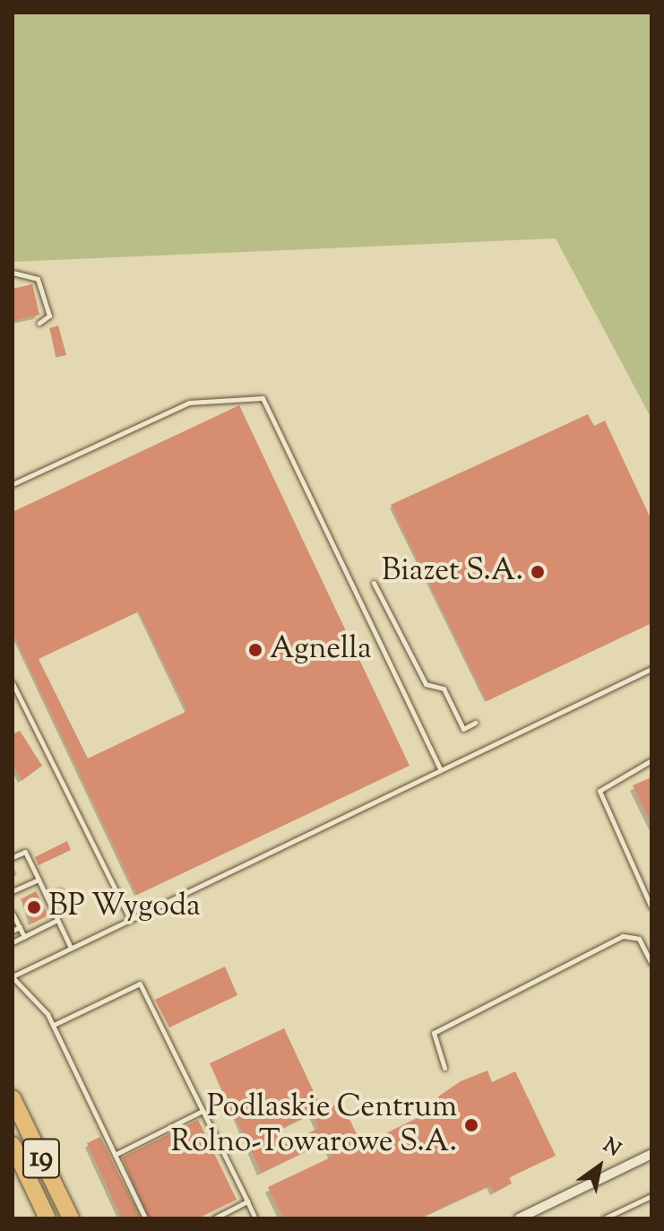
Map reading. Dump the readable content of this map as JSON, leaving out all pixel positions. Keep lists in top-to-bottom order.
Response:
{
  "streets": {
    "highway": ["19"]
  },
  "places": [
    "Biazet S.A.",
    "Agnella",
    "BP Wygoda",
    "Podlaskie Centrum Rolno-Towarowe S.A."
  ],
  "north": "top right"
}
